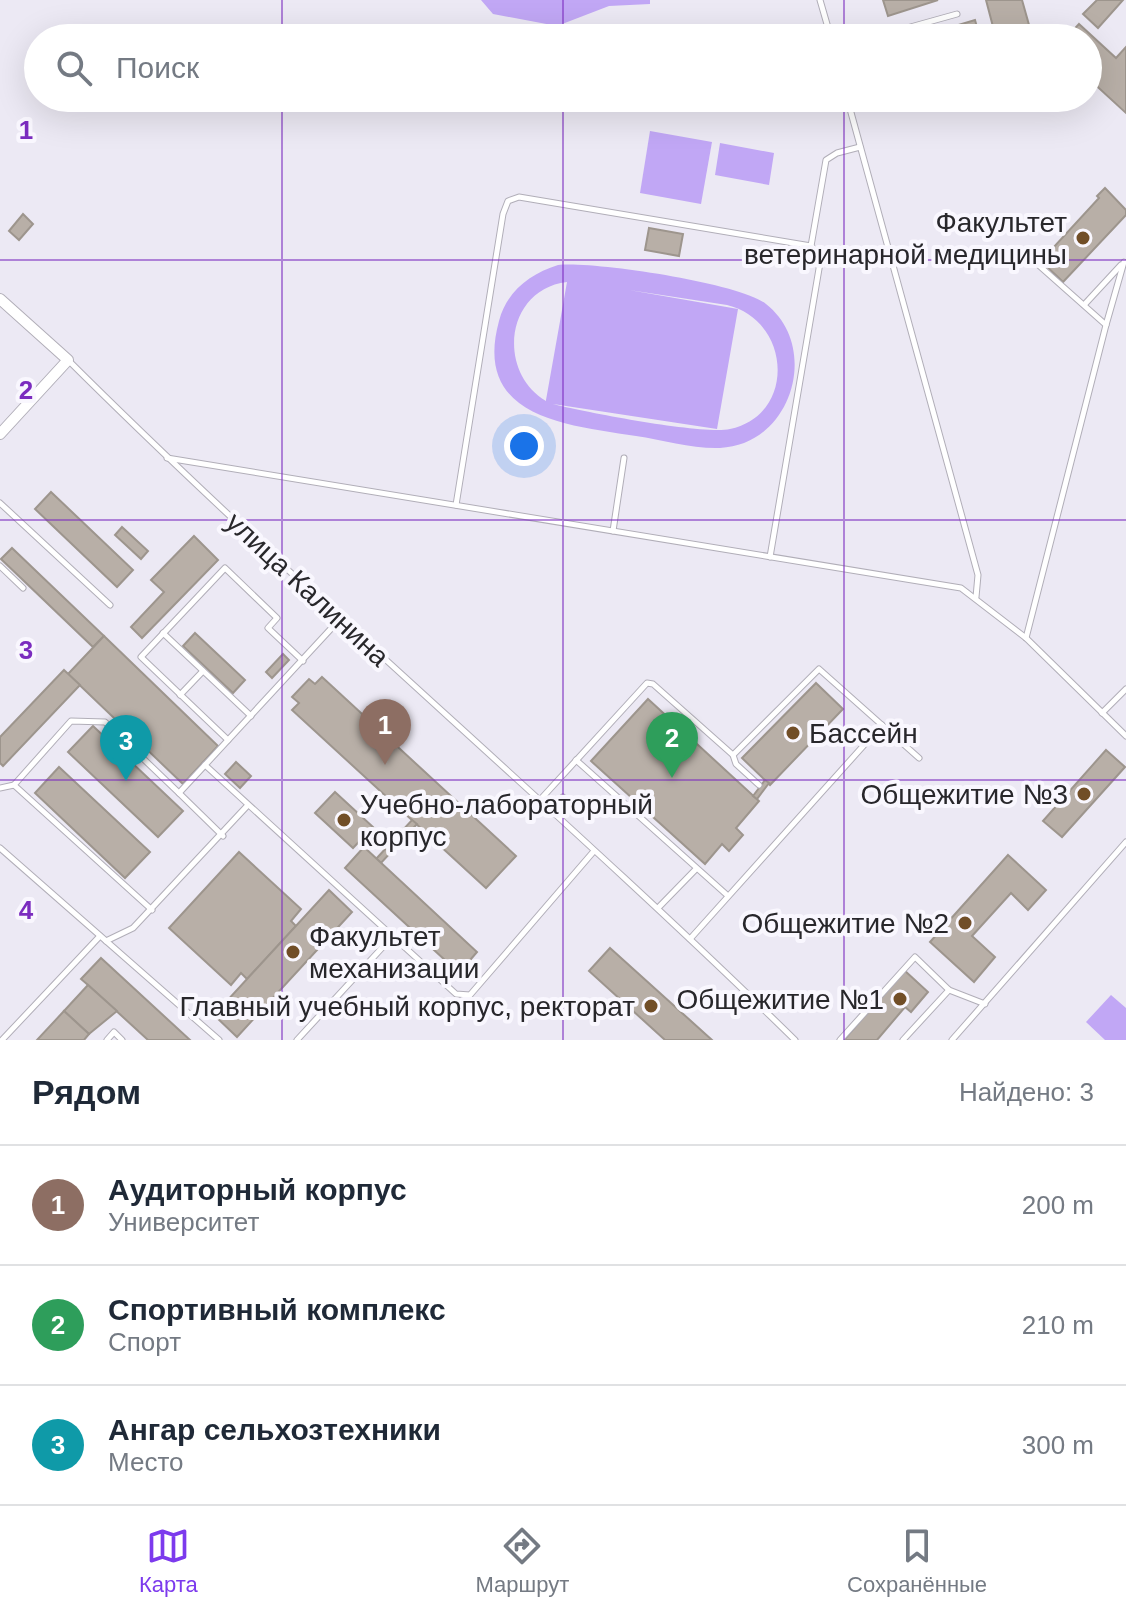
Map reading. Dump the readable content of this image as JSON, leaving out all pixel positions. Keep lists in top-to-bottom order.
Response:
{
  "streets": {
    "street": ["улица Калинина"]
  },
  "places": [
    "Факультет ветеринарной медицины",
    "Бассейн",
    "Общежитие №3",
    "Учебно-лабораторный корпус",
    "Общежитие №2",
    "Факультет механизации",
    "Общежитие №1",
    "Главный учебный корпус, ректорат"
  ],
  "page": {
    "search": "Поиск",
    "pins": ["1", "2", "3"],
    "heading": ["Рядом", "Найдено: 3"],
    "list": [
      {
        "mark": "1",
        "name": "Аудиторный корпус",
        "note": "Университет",
        "value": "200 m"
      },
      {
        "mark": "2",
        "name": "Спортивный комплекс",
        "note": "Спорт",
        "value": "210 m"
      },
      {
        "mark": "3",
        "name": "Ангар сельхозтехники",
        "note": "Место",
        "value": "300 m"
      }
    ],
    "nav": ["Карта", "Маршрут", "Сохранённые"]
  },
  "grid": {
    "rows": [
      "1",
      "2",
      "3",
      "4"
    ]
  }
}
